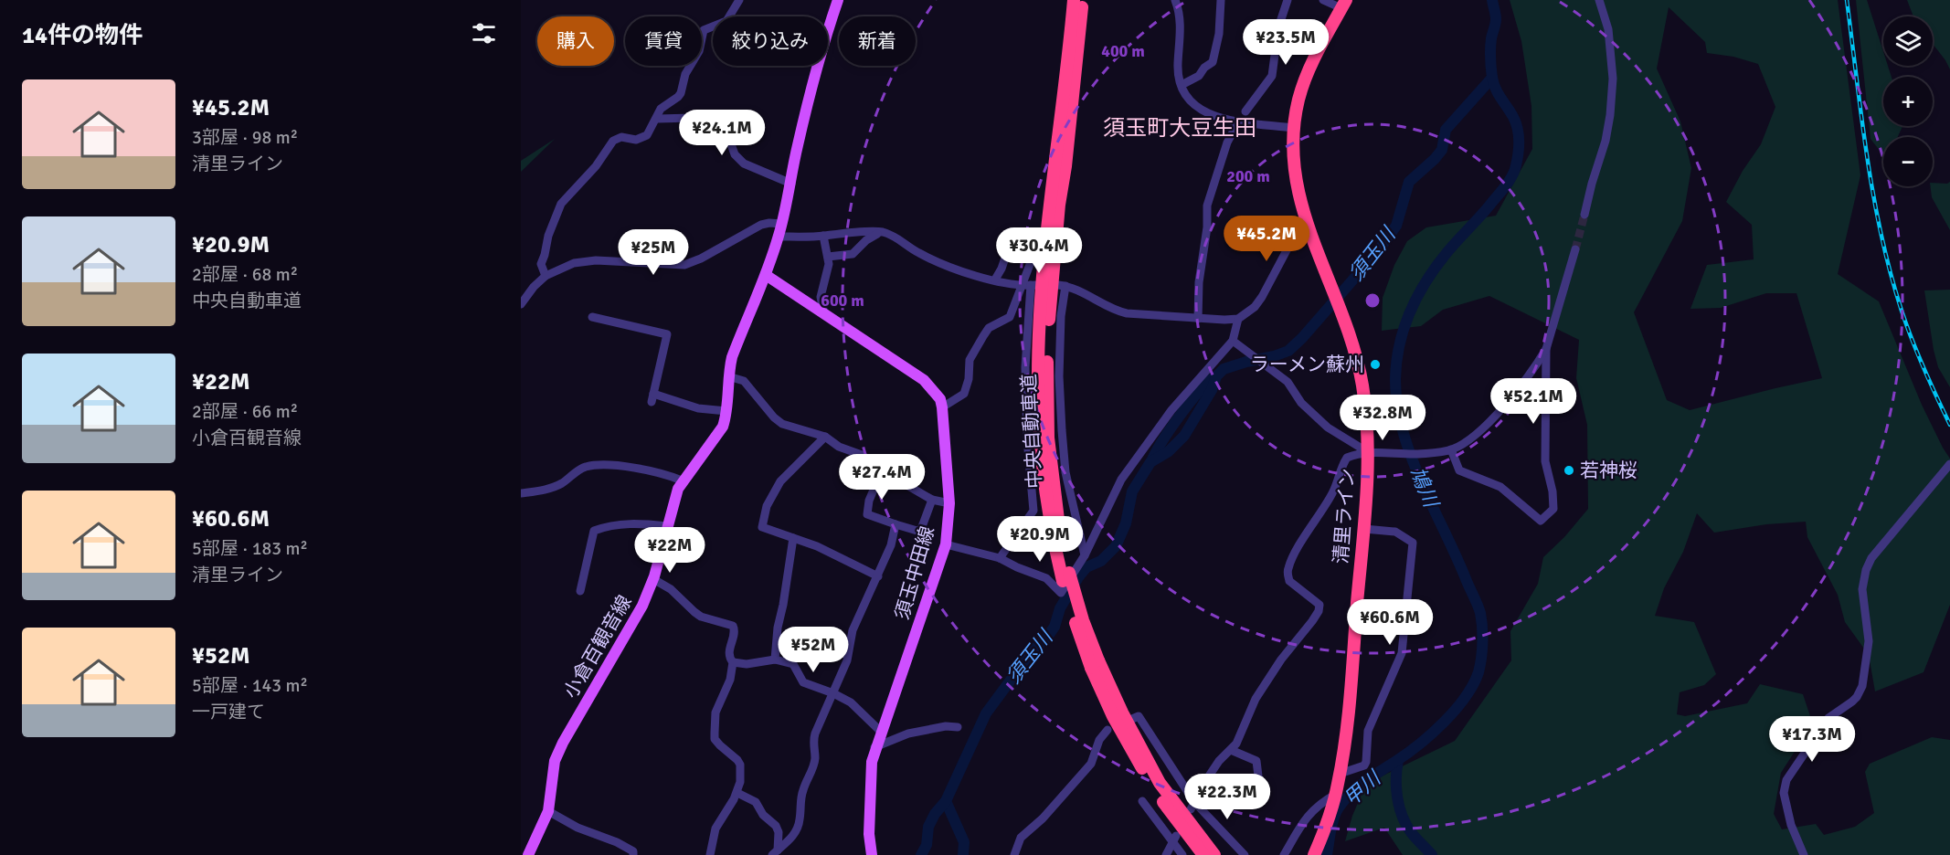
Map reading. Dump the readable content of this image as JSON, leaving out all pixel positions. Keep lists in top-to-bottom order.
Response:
{
  "streets": {
    "highway": ["中央自動車道", "清里ライン"],
    "main road": ["須玉中田線", "小倉百観音線"]
  },
  "crossings": [
    ["須玉中田線", "小倉百観音線"]
  ],
  "districts": ["須玉町大豆生田"],
  "water": ["須玉川", "鳩川", "甲川"],
  "places": ["ラーメン蘇州", "若神桜"],
  "page": {
    "heading": "14件の物件",
    "map_buttons": ["+", "−"],
    "chip": [
      "購入",
      "賃貸",
      "絞り込み",
      "新着"
    ],
    "price": [
      "¥23.5M",
      "¥24.1M",
      "¥45.2M",
      "¥30.4M",
      "¥25M",
      "¥52.1M",
      "¥32.8M",
      "¥27.4M",
      "¥20.9M",
      "¥22M",
      "¥60.6M",
      "¥52M",
      "¥17.3M",
      "¥22.3M"
    ],
    "list": [
      {
        "name": "¥45.2M",
        "note": "3部屋 · 98 m² · 清里ライン"
      },
      {
        "name": "¥20.9M",
        "note": "2部屋 · 68 m² · 中央自動車道"
      },
      {
        "name": "¥22M",
        "note": "2部屋 · 66 m² · 小倉百観音線"
      },
      {
        "name": "¥60.6M",
        "note": "5部屋 · 183 m² · 清里ライン"
      },
      {
        "name": "¥52M",
        "note": "5部屋 · 143 m² · 一戸建て"
      }
    ]
  },
  "rings": ["400 m", "200 m", "600 m"]
}
